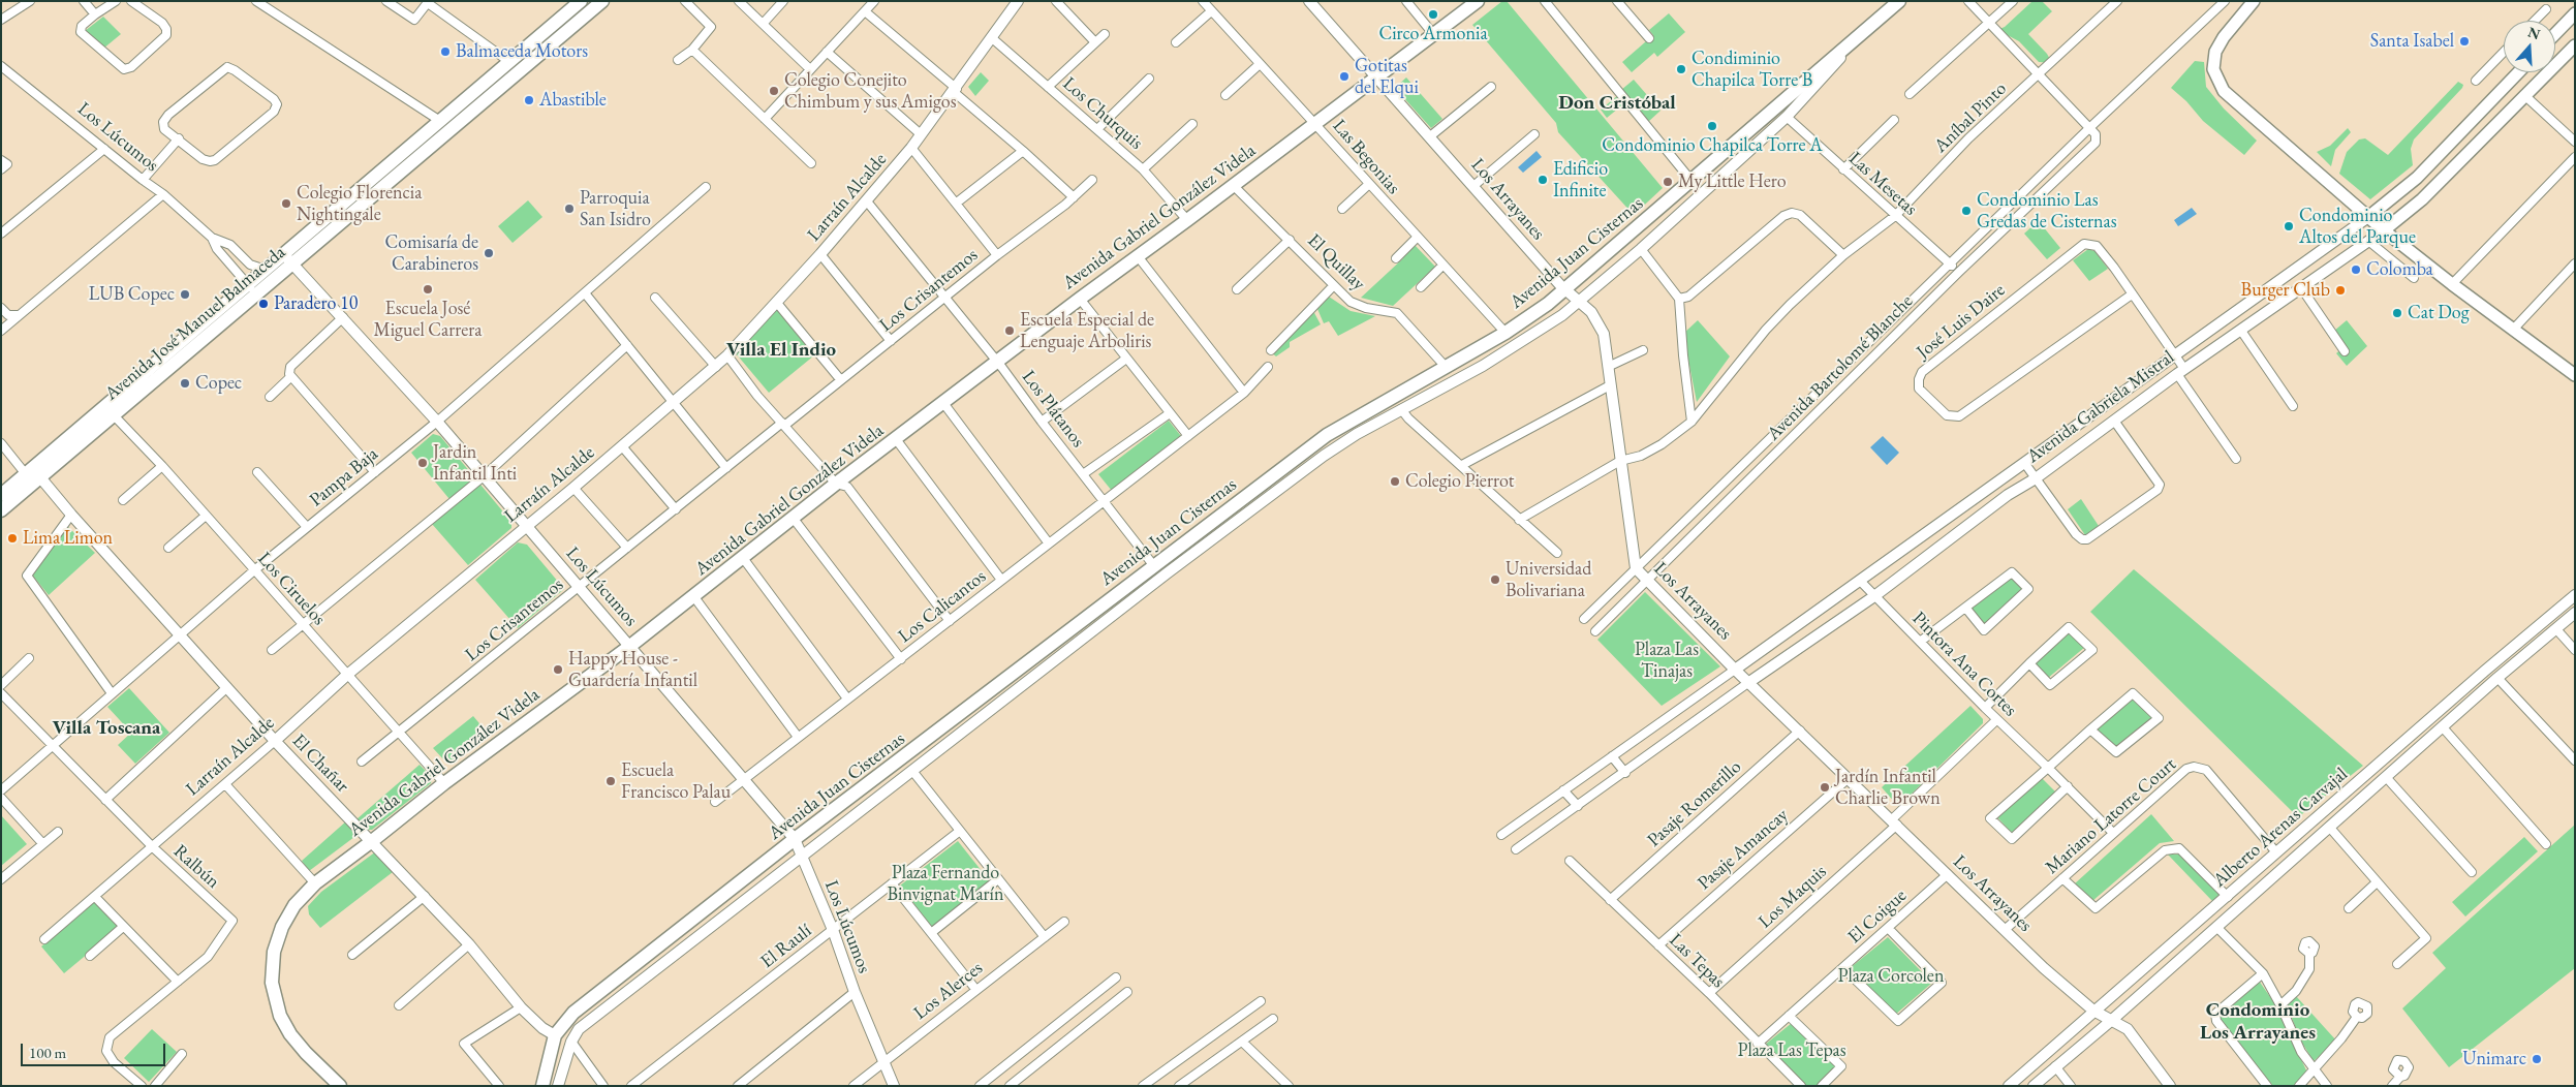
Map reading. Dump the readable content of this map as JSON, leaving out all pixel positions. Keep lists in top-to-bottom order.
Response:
{
  "streets": {
    "main road": [
      "Avenida Gabriel González Videla",
      "Avenida Juan Cisternas",
      "Avenida José Manuel Balmaceda",
      "Avenida Gabriela Mistral"
    ],
    "street": [
      "Los Churquis",
      "Aníbal Pinto",
      "Los Lúcumos",
      "Las Begonias",
      "Las Mesetas",
      "Larraín Alcalde",
      "Los Arrayanes",
      "El Quillay",
      "Los Crisantemos",
      "José Luis Daire",
      "Avenida Bartolomé Blanche",
      "Los Plátanos",
      "Pampa Baja",
      "Los Ciruelos",
      "Los Calicantos",
      "Pintora Ana Cortes",
      "El Chañar",
      "Pasaje Romerillo",
      "Mariano Latorre Court",
      "Alberto Arenas Carvajal",
      "Pasaje Amancay",
      "Ralbún",
      "Los Maquis",
      "El Coigue",
      "El Raulí",
      "Las Tepas",
      "Los Alerces"
    ]
  },
  "crossings": [
    ["Los Churquis", "Larraín Alcalde"],
    ["Los Churquis", "Avenida Gabriel González Videla"],
    ["Aníbal Pinto", "Las Mesetas"],
    ["Aníbal Pinto", "Los Arrayanes"],
    ["Los Lúcumos", "Larraín Alcalde"],
    ["Los Lúcumos", "Avenida Gabriel González Videla"],
    ["Los Lúcumos", "Avenida Juan Cisternas"],
    ["Los Lúcumos", "Los Crisantemos"],
    ["Los Lúcumos", "Avenida José Manuel Balmaceda"],
    ["Los Lúcumos", "Pampa Baja"],
    ["Los Lúcumos", "Los Calicantos"],
    ["Los Lúcumos", "El Raulí"],
    ["Los Lúcumos", "Los Alerces"],
    ["Las Begonias", "Avenida Gabriel González Videla"],
    ["Las Begonias", "Avenida Juan Cisternas"],
    ["Las Mesetas", "Avenida Juan Cisternas"],
    ["Las Mesetas", "Avenida Bartolomé Blanche"],
    ["Larraín Alcalde", "Los Plátanos"],
    ["Larraín Alcalde", "Los Ciruelos"],
    ["Larraín Alcalde", "El Chañar"],
    ["Larraín Alcalde", "Ralbún"],
    ["Los Arrayanes", "Avenida Gabriel González Videla"],
    ["Los Arrayanes", "Avenida Juan Cisternas"],
    ["Los Arrayanes", "Avenida Bartolomé Blanche"],
    ["Los Arrayanes", "Avenida Gabriela Mistral"],
    ["Los Arrayanes", "Pasaje Romerillo"],
    ["Los Arrayanes", "Mariano Latorre Court"],
    ["Los Arrayanes", "Alberto Arenas Carvajal"],
    ["Los Arrayanes", "Pasaje Amancay"],
    ["Los Arrayanes", "Los Maquis"],
    ["Los Arrayanes", "El Coigue"],
    ["Avenida Gabriel González Videla", "El Quillay"],
    ["Avenida Gabriel González Videla", "Los Plátanos"],
    ["Avenida Gabriel González Videla", "Los Ciruelos"],
    ["Avenida Gabriel González Videla", "El Chañar"],
    ["Avenida Juan Cisternas", "El Quillay"],
    ["Avenida Juan Cisternas", "Los Plátanos"],
    ["Avenida Juan Cisternas", "El Chañar"],
    ["Los Crisantemos", "Los Plátanos"],
    ["Los Crisantemos", "Los Ciruelos"],
    ["José Luis Daire", "Avenida Gabriela Mistral"],
    ["Avenida José Manuel Balmaceda", "Los Ciruelos"],
    ["Avenida José Manuel Balmaceda", "El Chañar"],
    ["Avenida Gabriela Mistral", "Pintora Ana Cortes"],
    ["Los Plátanos", "Los Calicantos"],
    ["Pampa Baja", "Los Ciruelos"],
    ["Pampa Baja", "El Chañar"],
    ["Pampa Baja", "Ralbún"],
    ["Pintora Ana Cortes", "Los Maquis"],
    ["Pasaje Romerillo", "Las Tepas"],
    ["Mariano Latorre Court", "Alberto Arenas Carvajal"],
    ["Pasaje Amancay", "Las Tepas"],
    ["Los Maquis", "Las Tepas"],
    ["El Coigue", "Las Tepas"]
  ],
  "districts": [
    "Don Cristóbal",
    "Villa El Indio",
    "Villa Toscana",
    "Condominio Los Arrayanes"
  ],
  "parks": [
    "Plaza Las Tinajas",
    "Plaza Fernando Binvignat Marín",
    "Plaza Corcolen",
    "Plaza Las Tepas"
  ],
  "places": [
    "Circo Armonia",
    "Santa Isabel",
    "Balmaceda Motors",
    "Condiminio Chapilca Torre B",
    "Gotitas del Elqui",
    "Colegio Conejito Chimbum y sus Amigos",
    "Abastible",
    "Condominio Chapilca Torre A",
    "Edificio Infinite",
    "My Little Hero",
    "Colegio Florencia Nightingale",
    "Parroquia San Isidro",
    "Condominio Las Gredas de Cisternas",
    "Condominio Altos del Parque",
    "Comisaría de Carabineros",
    "Colomba",
    "Escuela José Miguel Carrera",
    "Burger Club",
    "LUB Copec",
    "Paradero 10",
    "Cat Dog",
    "Escuela Especial de Lenguaje Arboliris",
    "Copec",
    "Jardin Infantil Inti",
    "Colegio Pierrot",
    "Lima Limon",
    "Universidad Bolivariana",
    "Happy House - Guardería Infantil",
    "Escuela Francisco Palau",
    "Jardín Infantil Charlie Brown",
    "Unimarc"
  ],
  "scale_bar": "100 m",
  "north": "top"
}
